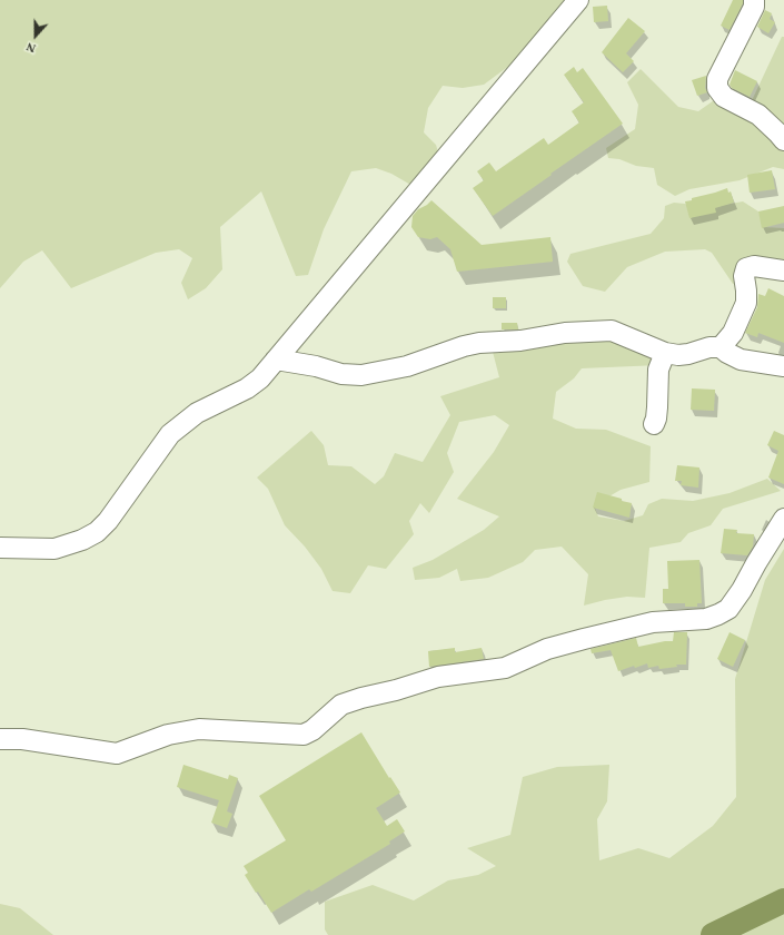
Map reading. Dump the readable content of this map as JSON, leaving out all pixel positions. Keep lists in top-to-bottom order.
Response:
{
  "north": "bottom"
}
